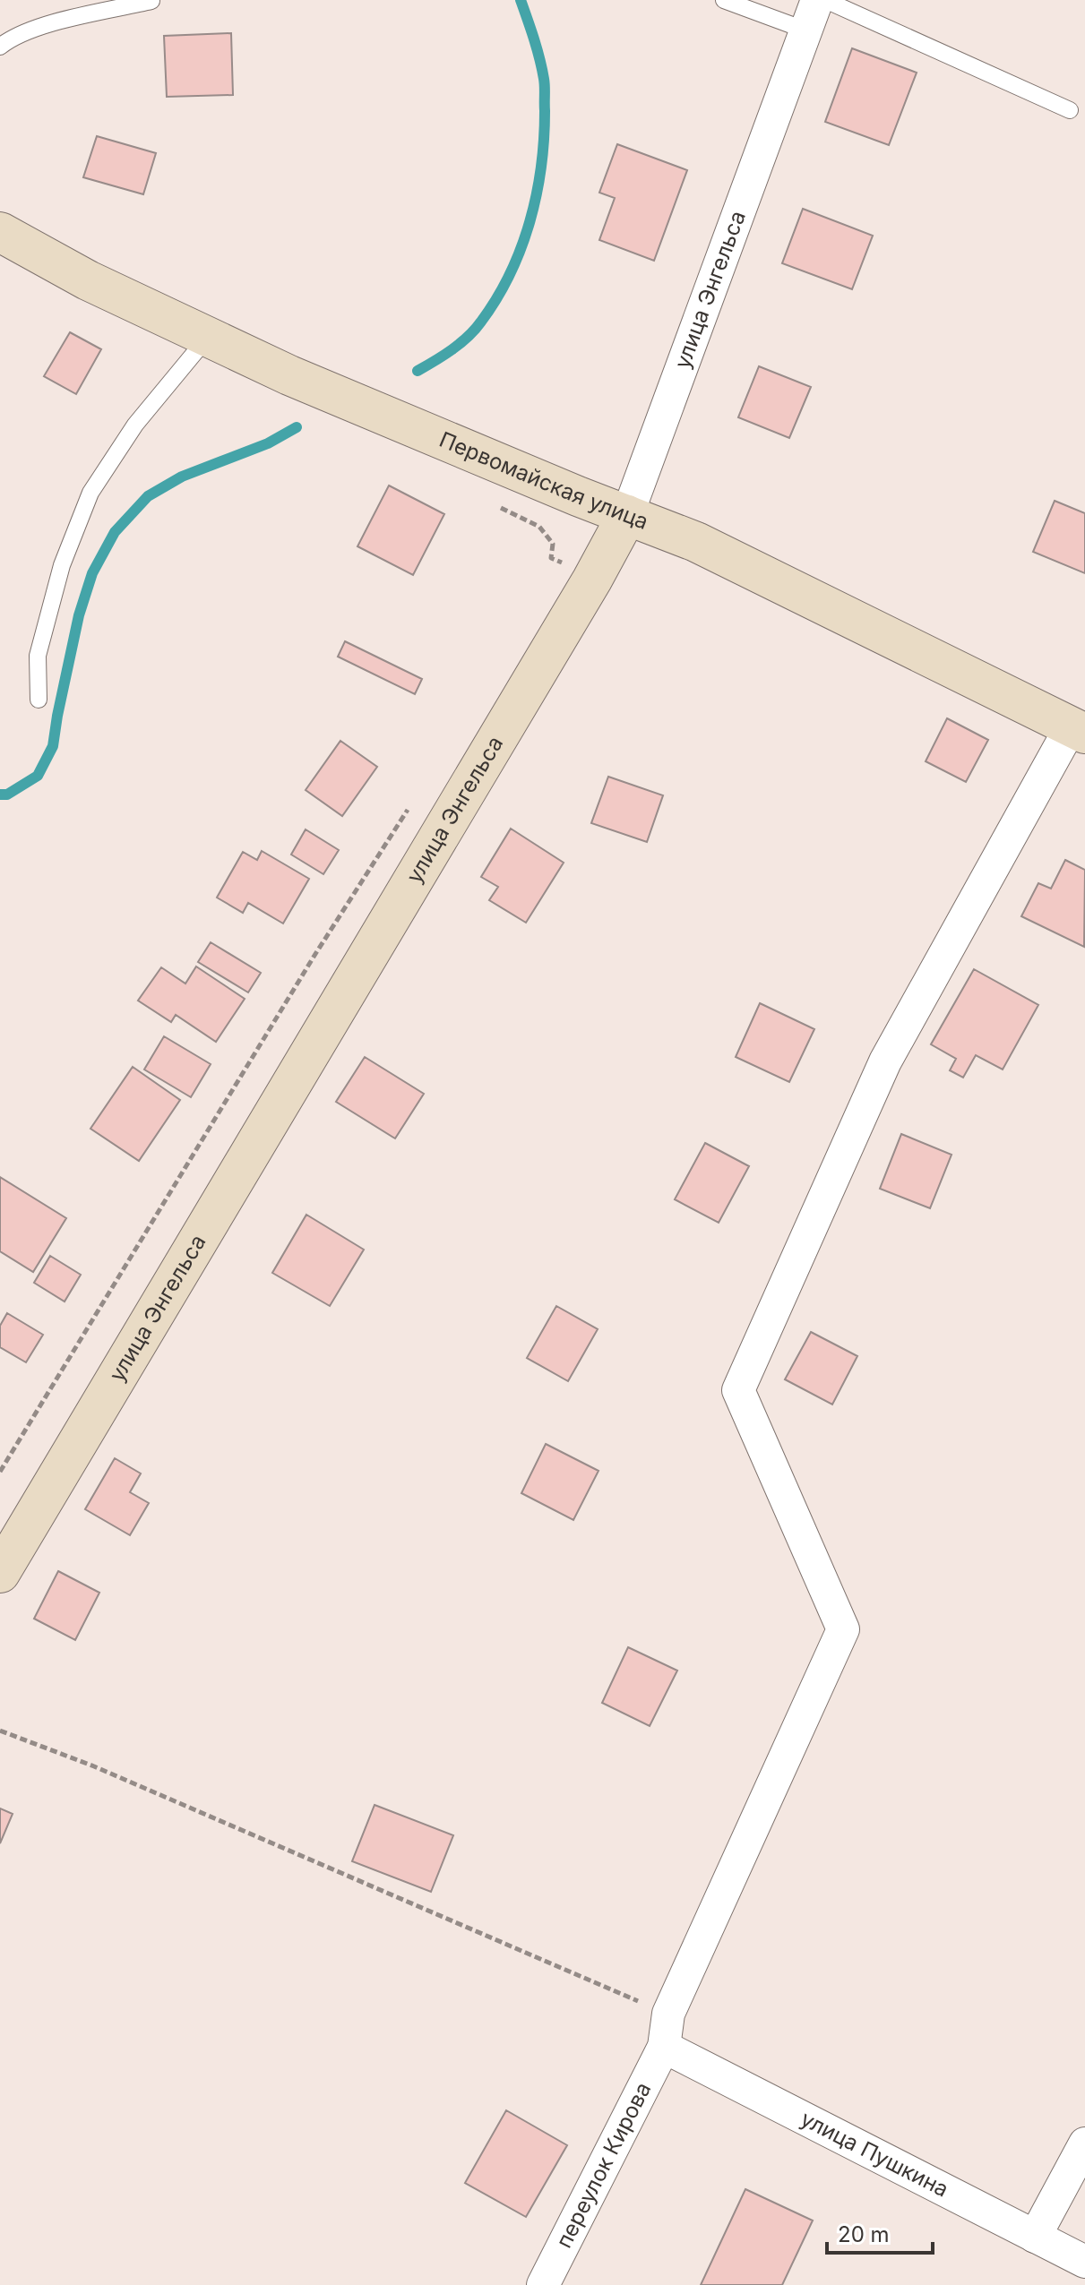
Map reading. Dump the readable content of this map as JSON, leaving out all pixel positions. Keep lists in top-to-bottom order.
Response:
{
  "streets": {
    "street": [
      "улица Энгельса",
      "Первомайская улица",
      "улица Пушкина",
      "переулок Кирова"
    ]
  },
  "crossings": [
    ["улица Энгельса", "Первомайская улица"],
    ["Первомайская улица", "переулок Кирова"],
    ["улица Пушкина", "переулок Кирова"]
  ],
  "scale_bar": "20 m"
}
